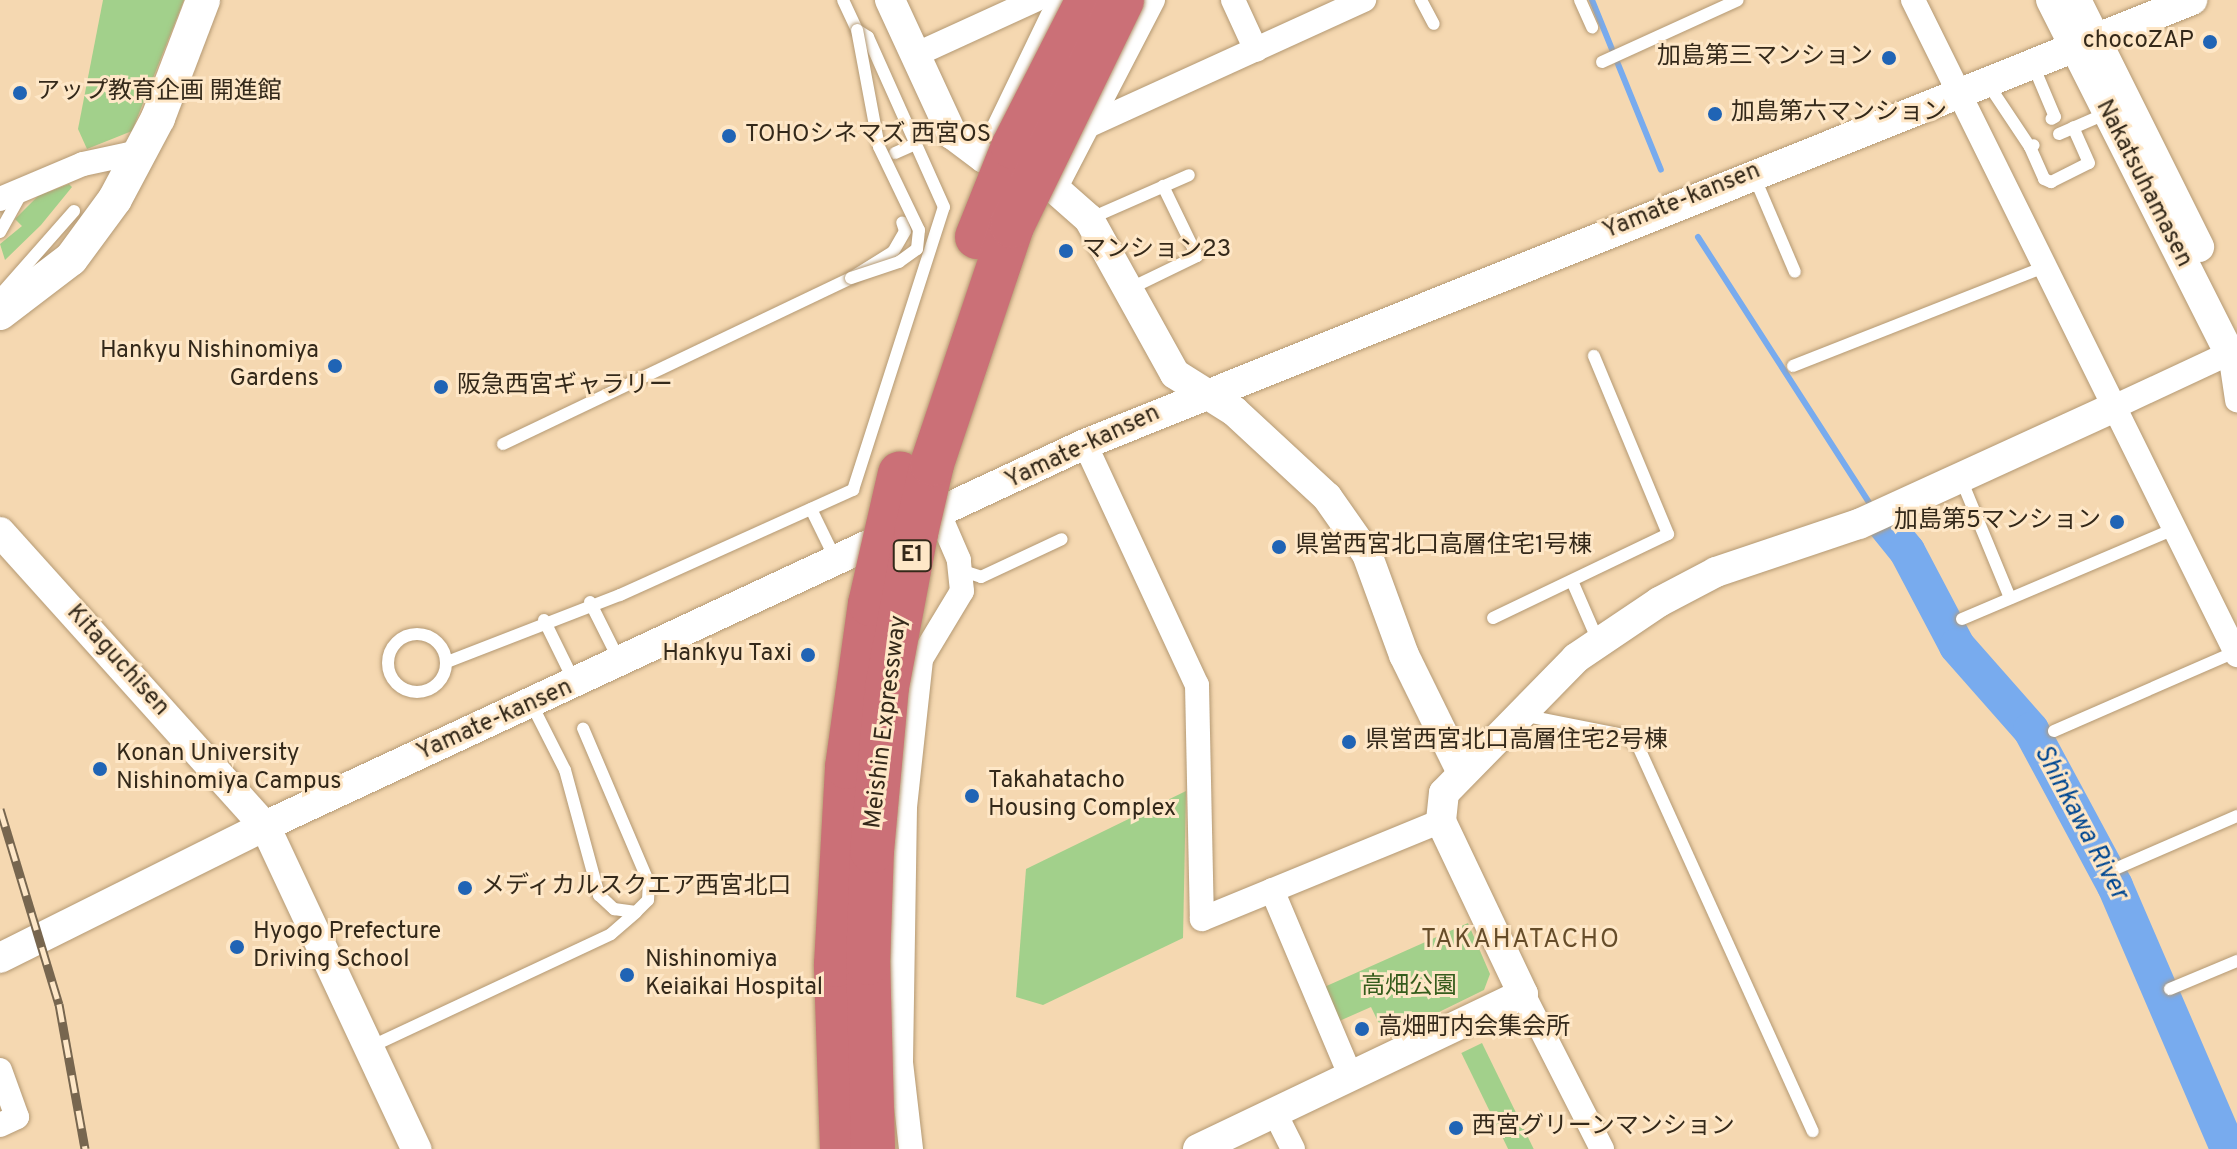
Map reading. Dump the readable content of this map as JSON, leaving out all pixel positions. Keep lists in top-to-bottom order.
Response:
{
  "streets": {
    "highway": ["E1", "Meishin Expressway"],
    "street": ["Nakatsuhamasen", "Yamate-kansen", "Kitaguchisen"]
  },
  "crossings": [
    ["Nakatsuhamasen", "Yamate-kansen"],
    ["Yamate-kansen", "Kitaguchisen"]
  ],
  "districts": ["TAKAHATACHO"],
  "water": ["Shinkawa River"],
  "parks": ["高畑公園"],
  "places": [
    "chocoZAP",
    "加島第三マンション",
    "アップ教育企画 開進館",
    "加島第六マンション",
    "TOHOシネマズ 西宮OS",
    "マンション23",
    "Hankyu Nishinomiya Gardens",
    "阪急西宮ギャラリー",
    "加島第5マンション",
    "県営西宮北口高層住宅1号棟",
    "Hankyu Taxi",
    "県営西宮北口高層住宅2号棟",
    "Konan University Nishinomiya Campus",
    "Takahatacho Housing Complex",
    "メディカルスクエア西宮北口",
    "Hyogo Prefecture Driving School",
    "Nishinomiya Keiaikai Hospital",
    "高畑町内会集会所",
    "西宮グリーンマンション"
  ]
}
